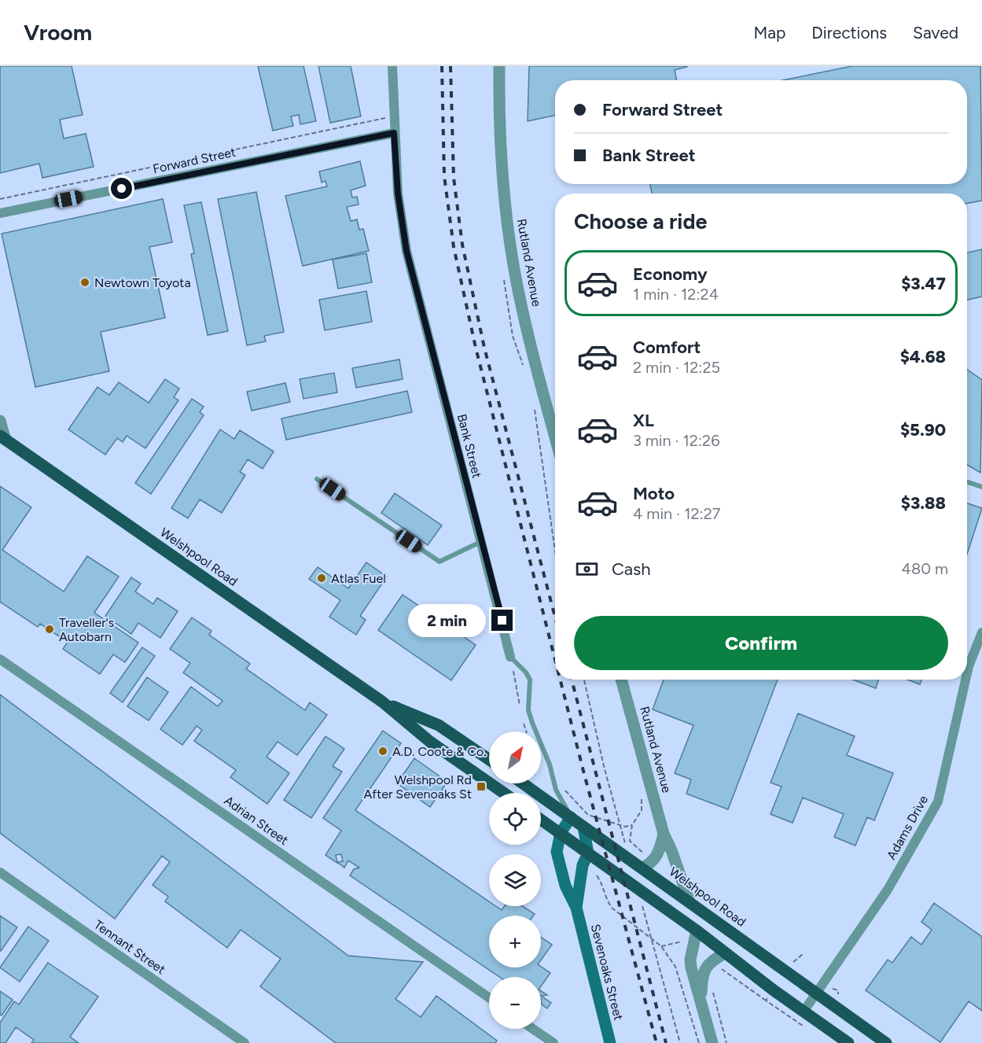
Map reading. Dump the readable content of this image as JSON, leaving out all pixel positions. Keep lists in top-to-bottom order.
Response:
{
  "streets": {
    "main road": ["Welshpool Road", "Sevenoaks Street"],
    "street": [
      "Forward Street",
      "Rutland Avenue",
      "Bank Street",
      "Adrian Street",
      "Adams Drive",
      "Tennant Street"
    ]
  },
  "crossings": [
    ["Forward Street", "Bank Street"],
    ["Rutland Avenue", "Welshpool Road"],
    ["Bank Street", "Welshpool Road"],
    ["Bank Street", "Sevenoaks Street"],
    ["Welshpool Road", "Adams Drive"],
    ["Welshpool Road", "Sevenoaks Street"]
  ],
  "places": {
    "other": [
      "Newtown Toyota",
      "Atlas Fuel",
      "Traveller's Autobarn",
      "A.D. Coote & Co."
    ],
    "transit": ["Welshpool Rd After Sevenoaks St"]
  },
  "north": "top right",
  "page": {
    "header": "Vroom",
    "nav": ["Map", "Directions", "Saved"],
    "banner": ["Forward Street", "Bank Street"],
    "heading": "Choose a ride",
    "list": [
      {
        "name": "Economy",
        "note": "1 min · 12:24",
        "value": "$3.47"
      },
      {
        "name": "Comfort",
        "note": "2 min · 12:25",
        "value": "$4.68"
      },
      {
        "name": "XL",
        "note": "3 min · 12:26",
        "value": "$5.90"
      },
      {
        "name": "Moto",
        "note": "4 min · 12:27",
        "value": "$3.88"
      }
    ],
    "pay": ["Cash", "480 m"],
    "bubble": "2 min",
    "buttons": "Confirm",
    "map_buttons": ["+", "−"]
  }
}
